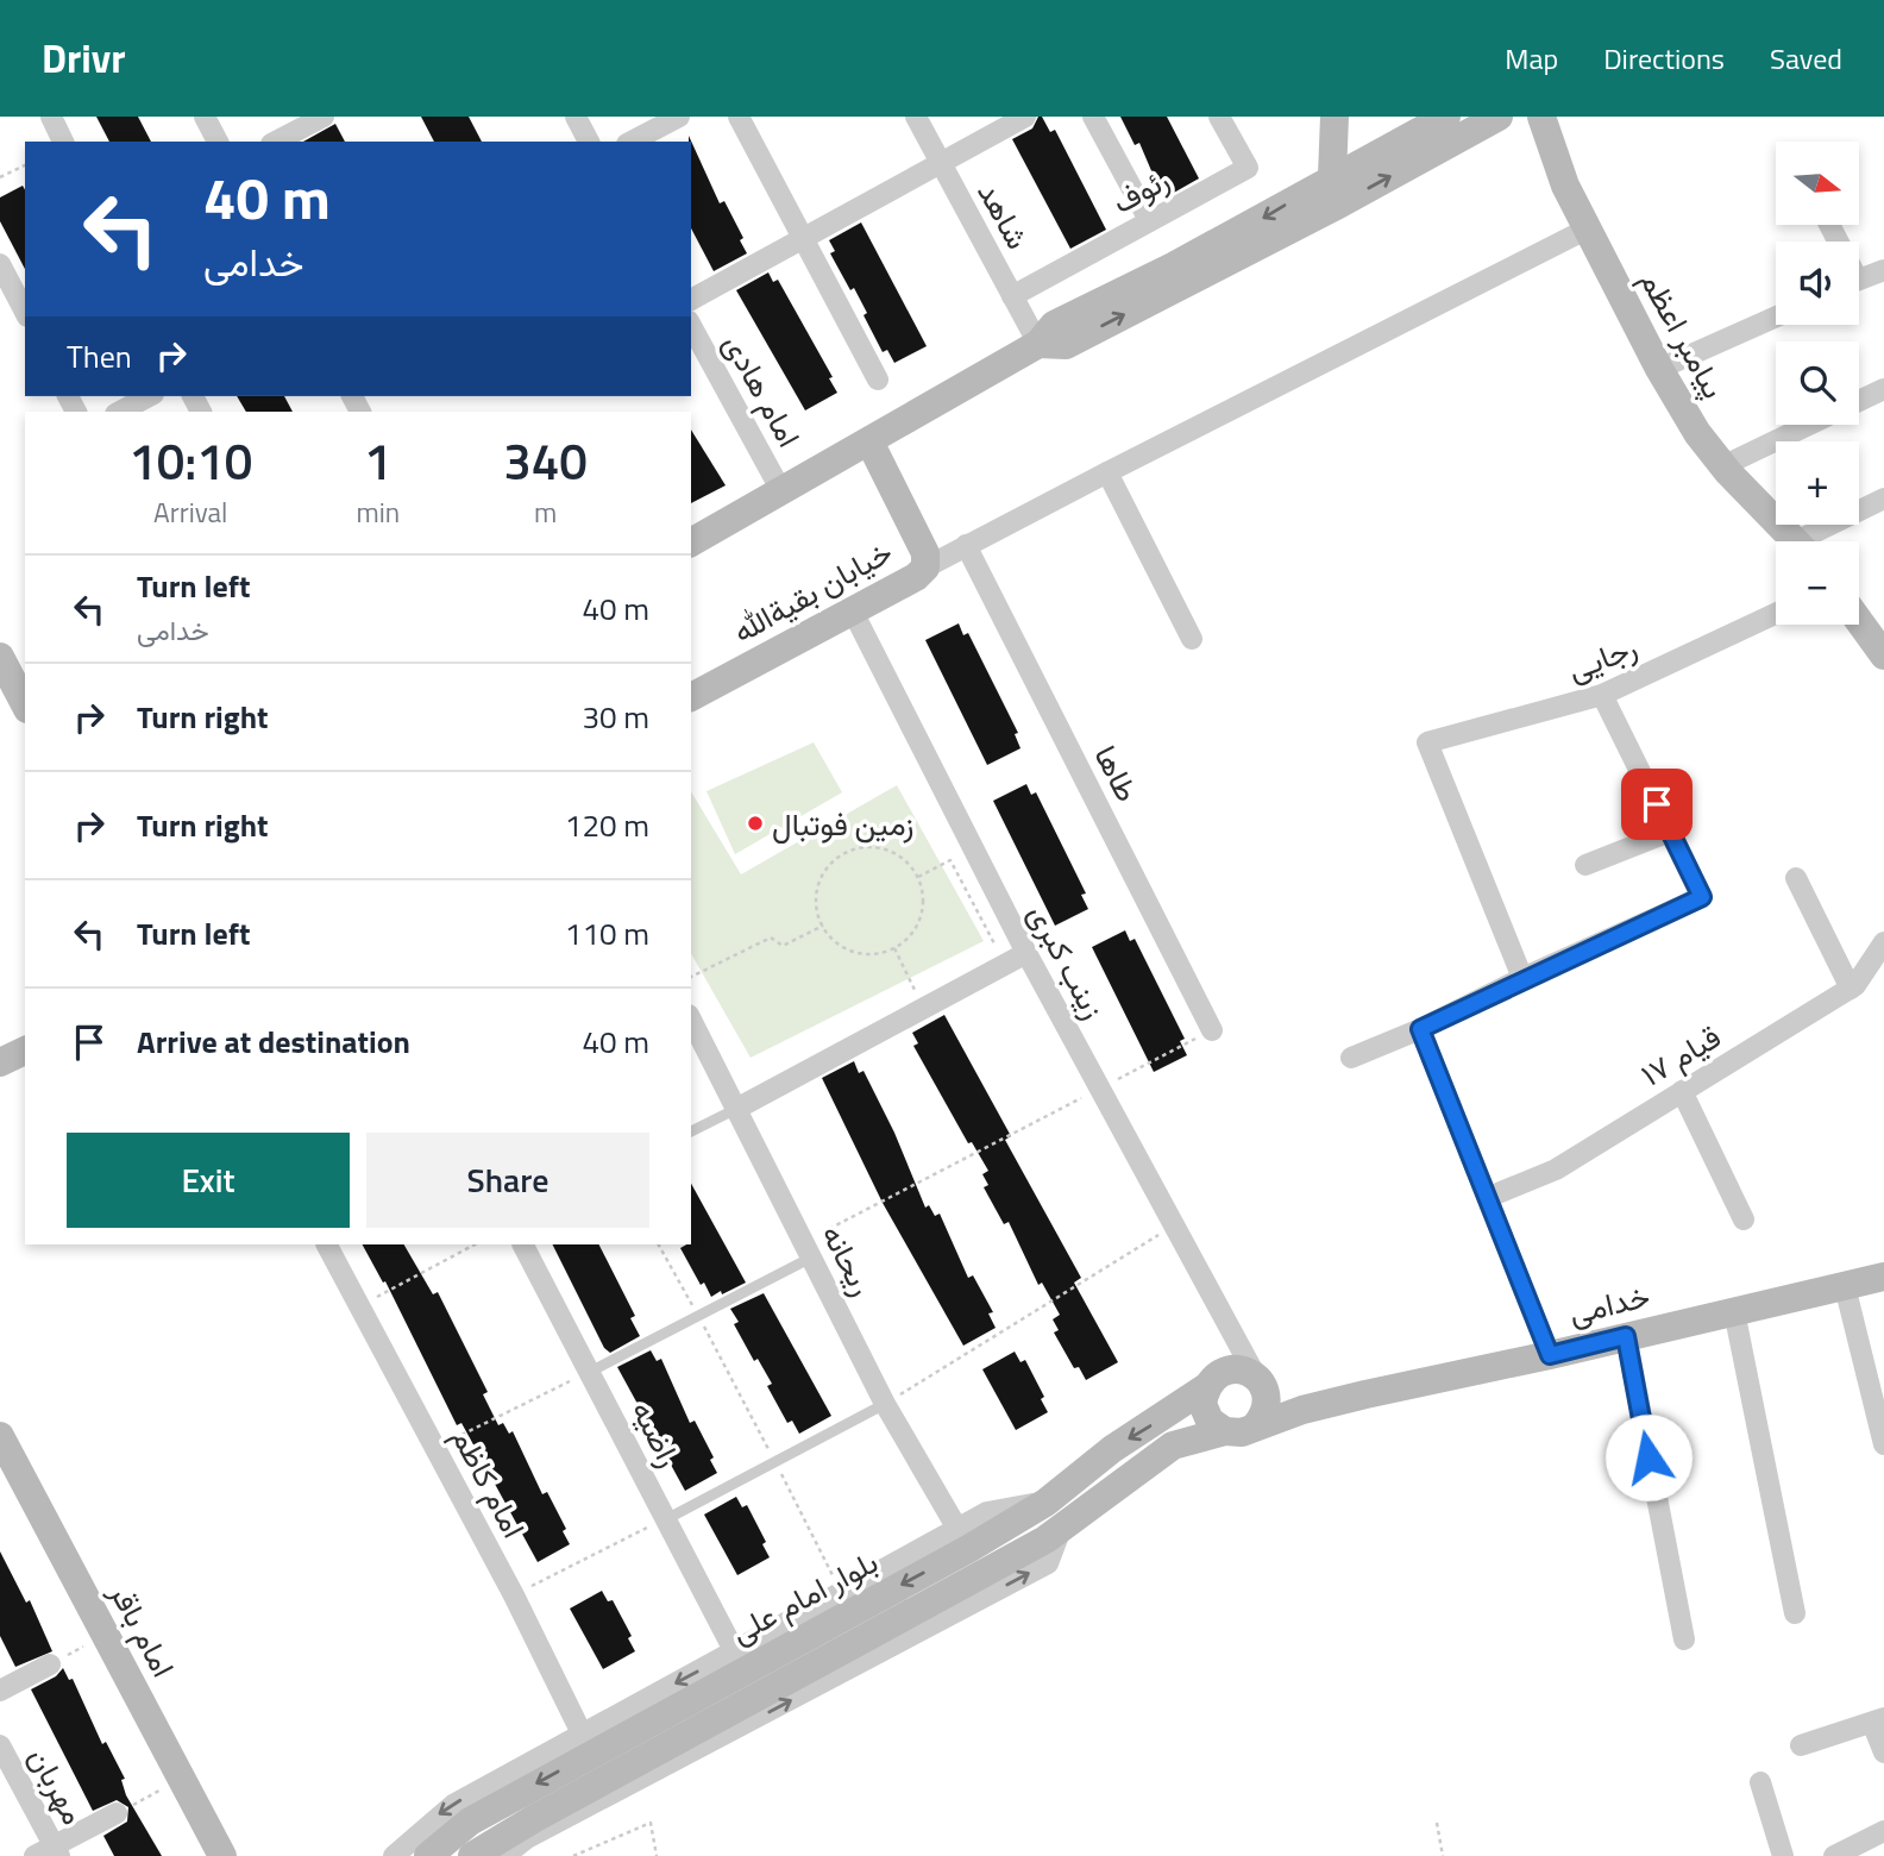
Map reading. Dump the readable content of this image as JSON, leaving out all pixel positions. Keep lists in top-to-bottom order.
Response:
{
  "streets": {
    "street": [
      "رئوف",
      "شاهد",
      "پیامبر اعظم",
      "امام هادی",
      "خیابان بقیةالله",
      "رجایی",
      "طاها",
      "زینب کبری",
      "قیام ۱۷",
      "ریحانه",
      "خدامی",
      "راضیه",
      "امام کاظم",
      "بلوار امام علی",
      "امام باقر",
      "مهربان"
    ]
  },
  "crossings": [
    ["رئوف", "شاهد"],
    ["خیابان بقیةالله", "زینب کبری"],
    ["زینب کبری", "خدامی"],
    ["زینب کبری", "بلوار امام علی"],
    ["خدامی", "بلوار امام علی"],
    ["امام کاظم", "بلوار امام علی"]
  ],
  "places": ["زمین فوتبال"],
  "north": "right",
  "page": {
    "header": "Drivr",
    "nav": ["Map", "Directions", "Saved"],
    "map_buttons": ["+", "−"],
    "turn": ["40 m", "خدامی"],
    "then": "Then",
    "eta": [
      "10:10",
      "Arrival",
      "1",
      "min",
      "340",
      "m"
    ],
    "list": [
      {
        "name": "Turn left",
        "note": "خدامی",
        "value": "40 m"
      },
      {
        "name": "Turn right",
        "value": "30 m"
      },
      {
        "name": "Turn right",
        "value": "120 m"
      },
      {
        "name": "Turn left",
        "value": "110 m"
      },
      {
        "name": "Arrive at destination",
        "value": "40 m"
      }
    ],
    "buttons": ["Exit", "Share"]
  }
}
